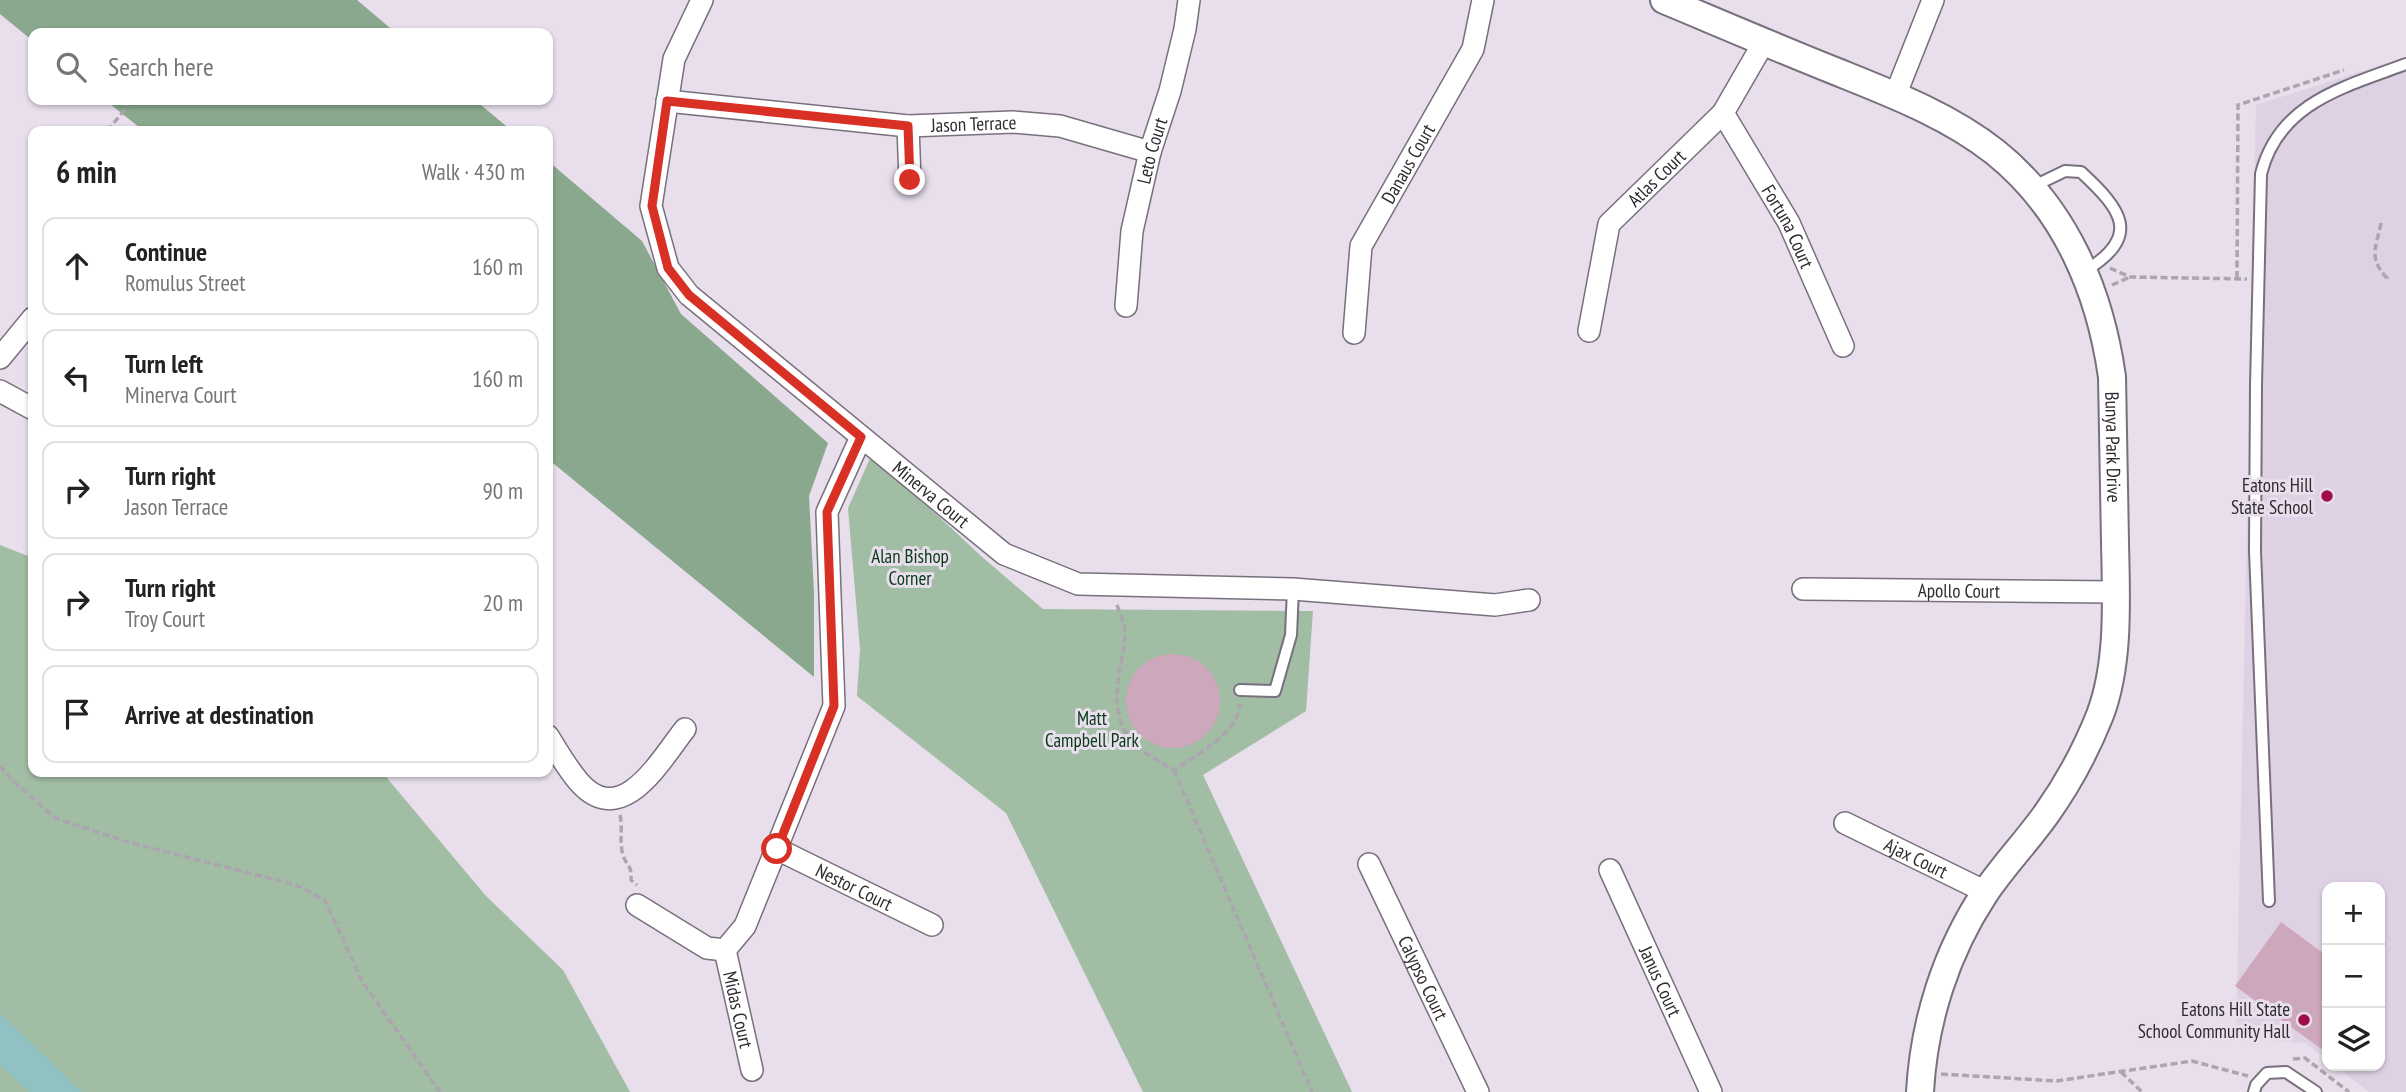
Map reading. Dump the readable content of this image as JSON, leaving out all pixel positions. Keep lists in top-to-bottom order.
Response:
{
  "streets": {
    "street": [
      "Jason Terrace",
      "Leto Court",
      "Danaus Court",
      "Atlas Court",
      "Fortuna Court",
      "Bunya Park Drive",
      "Minerva Court",
      "Apollo Court",
      "Ajax Court",
      "Nestor Court",
      "Calypso Court",
      "Janus Court",
      "Midas Court"
    ]
  },
  "crossings": [
    ["Jason Terrace", "Leto Court"],
    ["Jason Terrace", "Minerva Court"],
    ["Atlas Court", "Fortuna Court"],
    ["Atlas Court", "Bunya Park Drive"],
    ["Bunya Park Drive", "Apollo Court"],
    ["Bunya Park Drive", "Ajax Court"]
  ],
  "parks": ["Alan Bishop Corner", "Matt Campbell Park"],
  "places": ["Eatons Hill State School", "Eatons Hill State School Community Hall"],
  "page": {
    "search": "Search here",
    "heading": ["6 min", "Walk · 430 m"],
    "list": [
      ["Continue", "Romulus Street", "160 m"],
      ["Turn left", "Minerva Court", "160 m"],
      ["Turn right", "Jason Terrace", "90 m"],
      ["Turn right", "Troy Court", "20 m"],
      "Arrive at destination"
    ],
    "map_buttons": ["+", "−"]
  }
}
